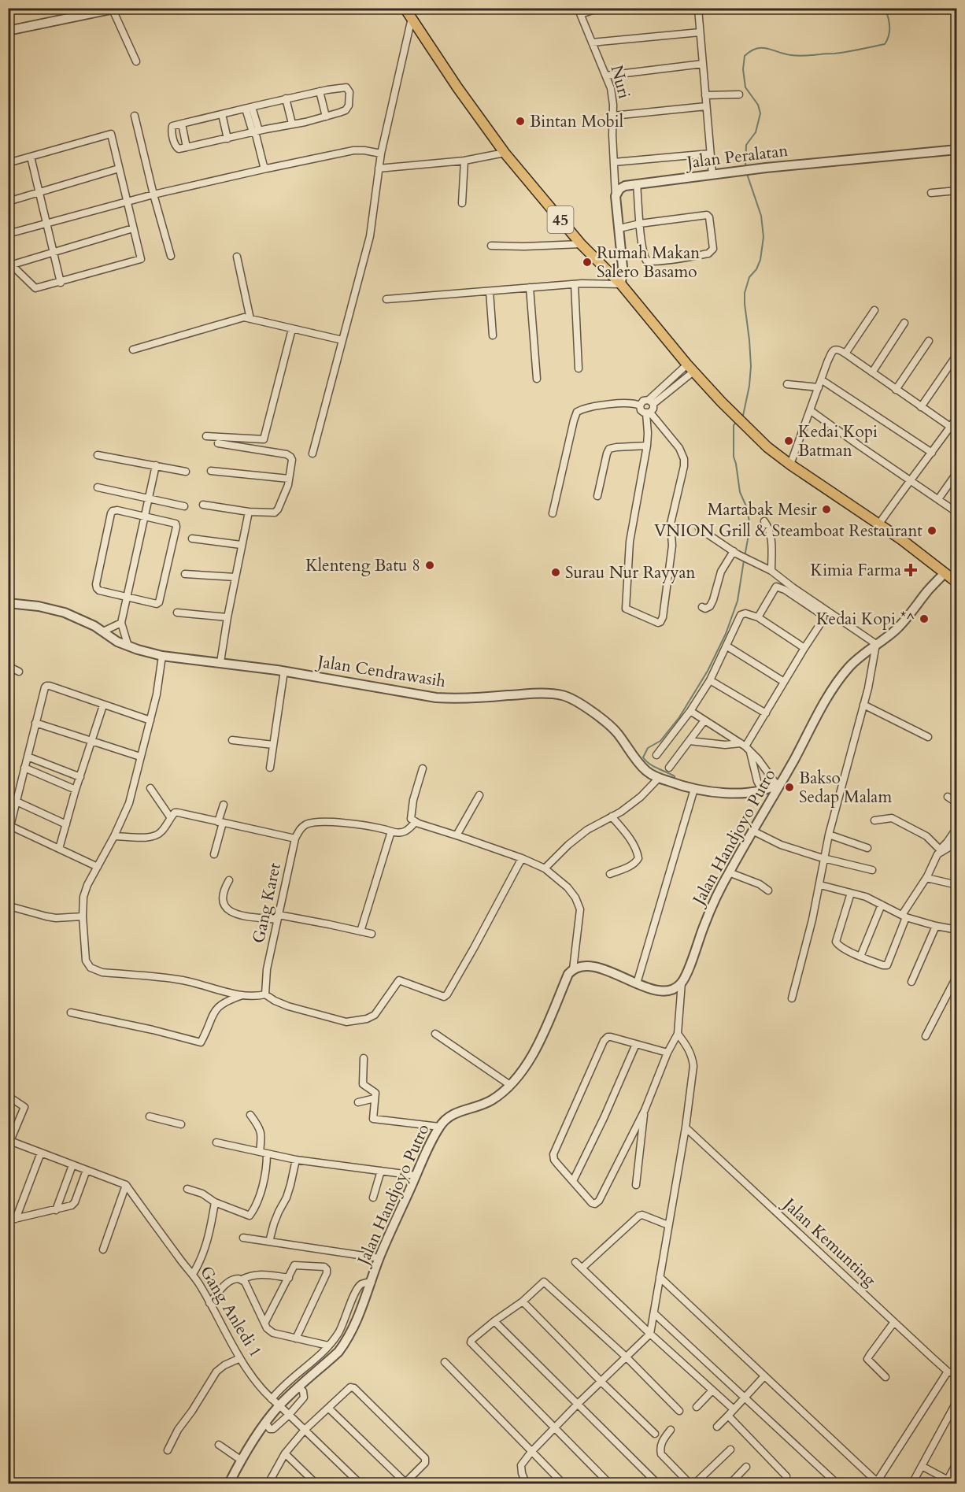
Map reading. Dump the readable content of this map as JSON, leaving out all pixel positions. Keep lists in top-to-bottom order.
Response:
{
  "streets": {
    "main road": ["45"],
    "street": [
      "Nuri",
      "Jalan Peralatan",
      "Jalan Cendrawasih",
      "Jalan Handjoyo Putro",
      "Gang Karet",
      "Jalan Kemunting",
      "Gang Anledi 1"
    ]
  },
  "crossings": [
    ["Nuri", "Jalan Peralatan"],
    ["45", "Jalan Handjoyo Putro"],
    ["Jalan Cendrawasih", "Jalan Handjoyo Putro"],
    ["Jalan Handjoyo Putro", "Gang Anledi 1"]
  ],
  "places": {
    "other": [
      "Bintan Mobil",
      "Rumah Makan Salero Basamo",
      "Kedai Kopi Batman",
      "Martabak Mesir",
      "VNION Grill & Steamboat Restaurant",
      "Klenteng Batu 8",
      "Surau Nur Rayyan",
      "Kedai Kopi *^",
      "Bakso Sedap Malam"
    ],
    "health": ["Kimia Farma"]
  }
}
